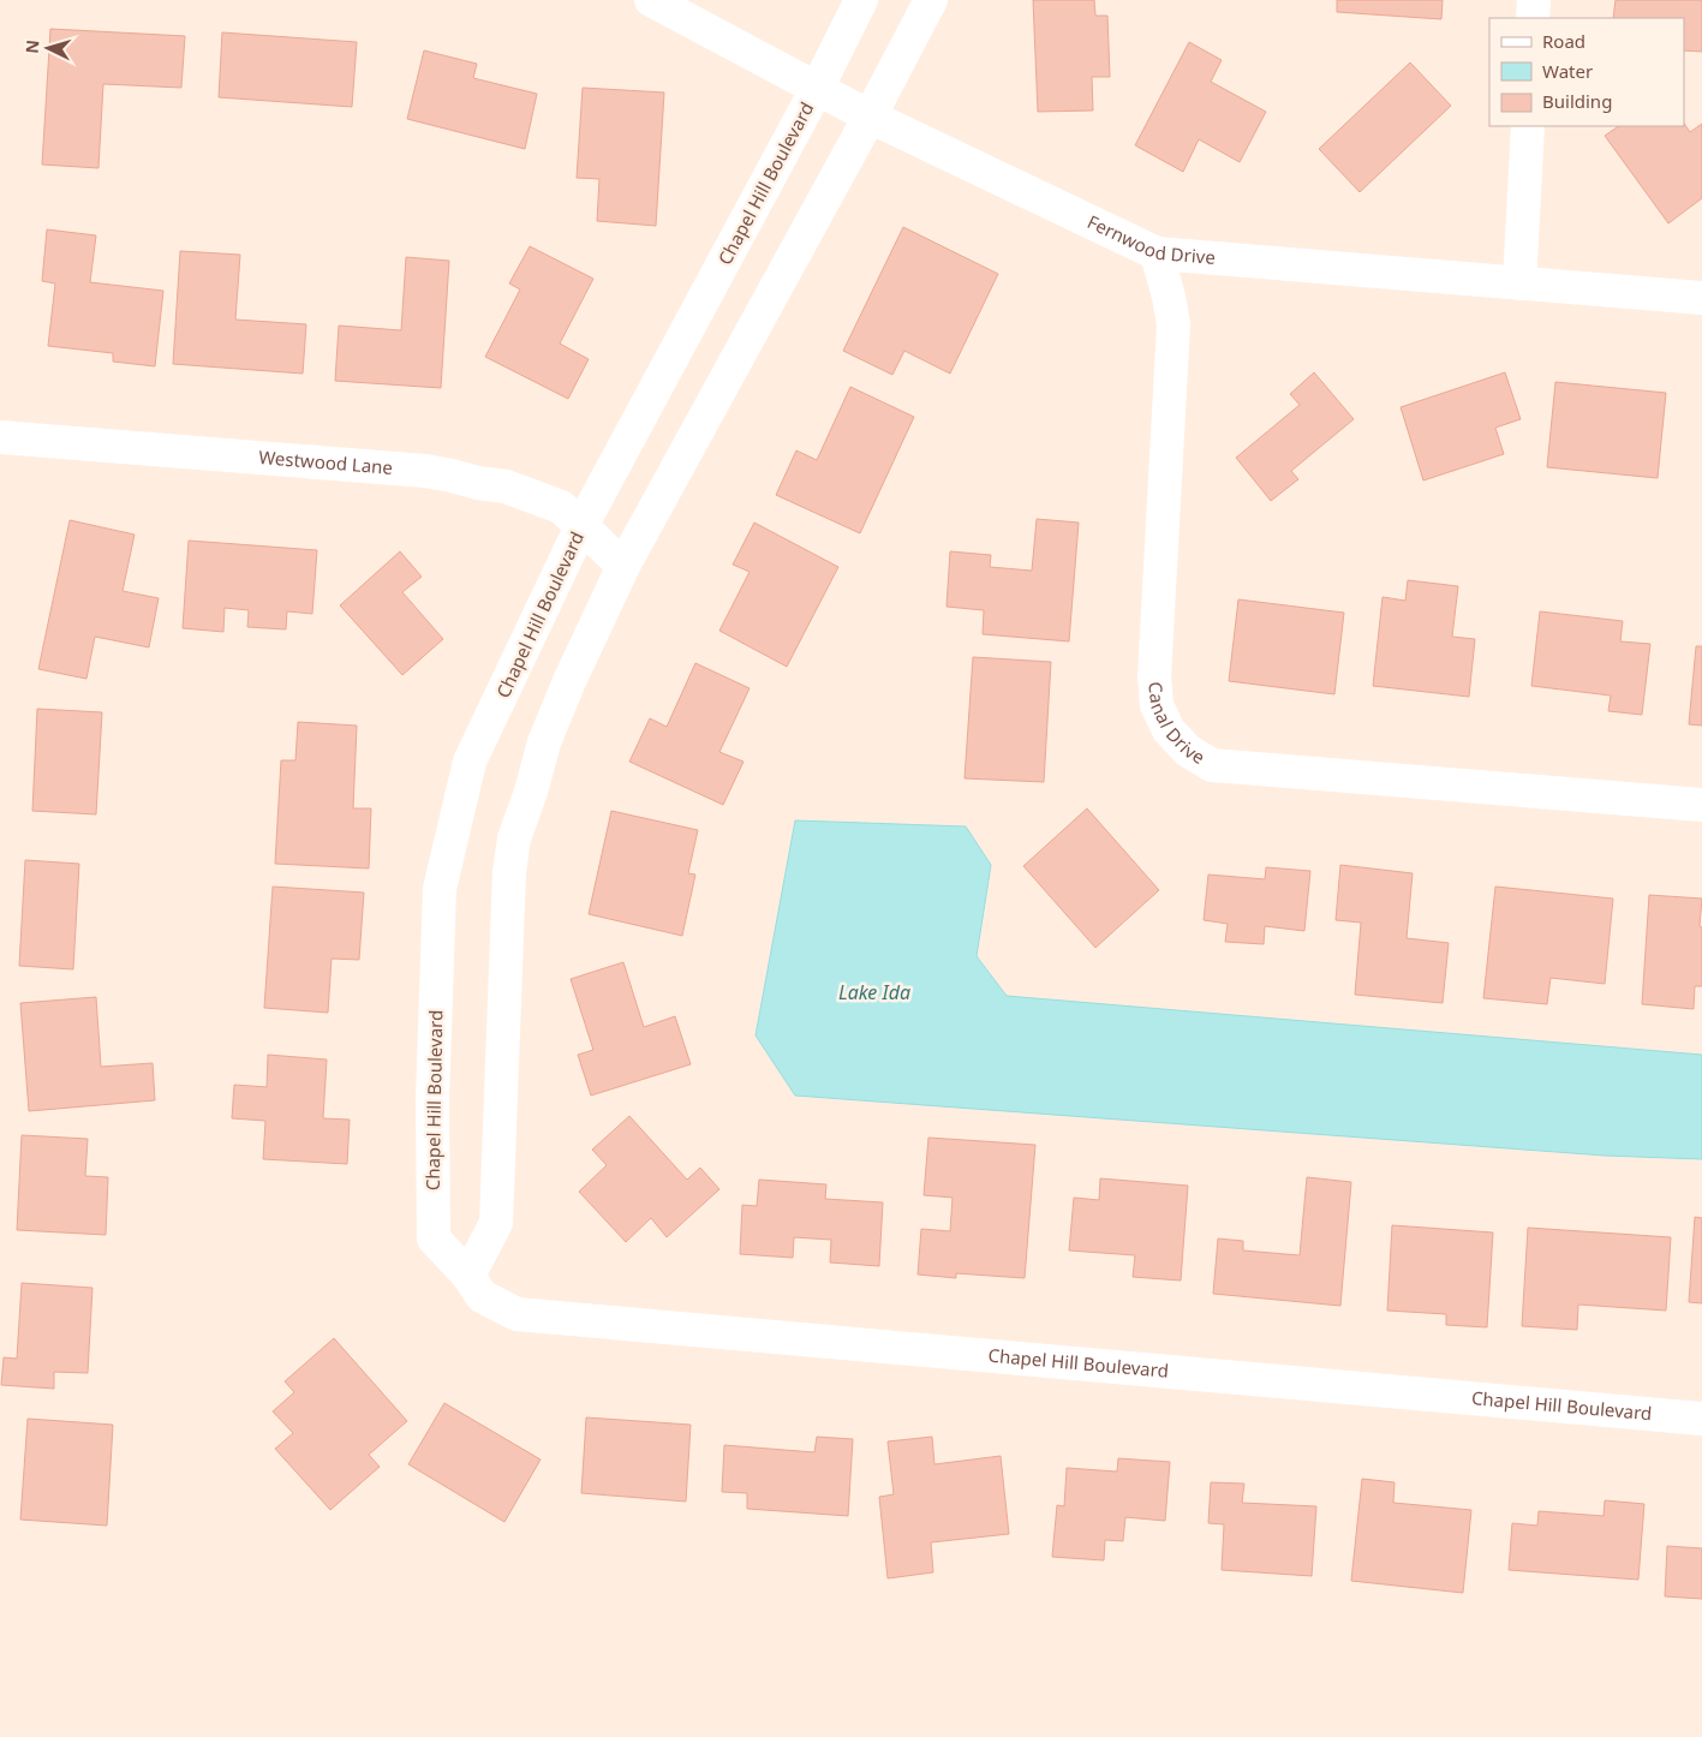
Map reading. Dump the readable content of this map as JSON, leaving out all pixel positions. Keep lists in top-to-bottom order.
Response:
{
  "streets": {
    "street": [
      "Chapel Hill Boulevard",
      "Fernwood Drive",
      "Westwood Lane",
      "Canal Drive"
    ]
  },
  "crossings": [
    ["Chapel Hill Boulevard", "Fernwood Drive"],
    ["Chapel Hill Boulevard", "Westwood Lane"],
    ["Fernwood Drive", "Canal Drive"]
  ],
  "water": ["Lake Ida"],
  "legend": ["Road", "Water", "Building"],
  "north": "left"
}
